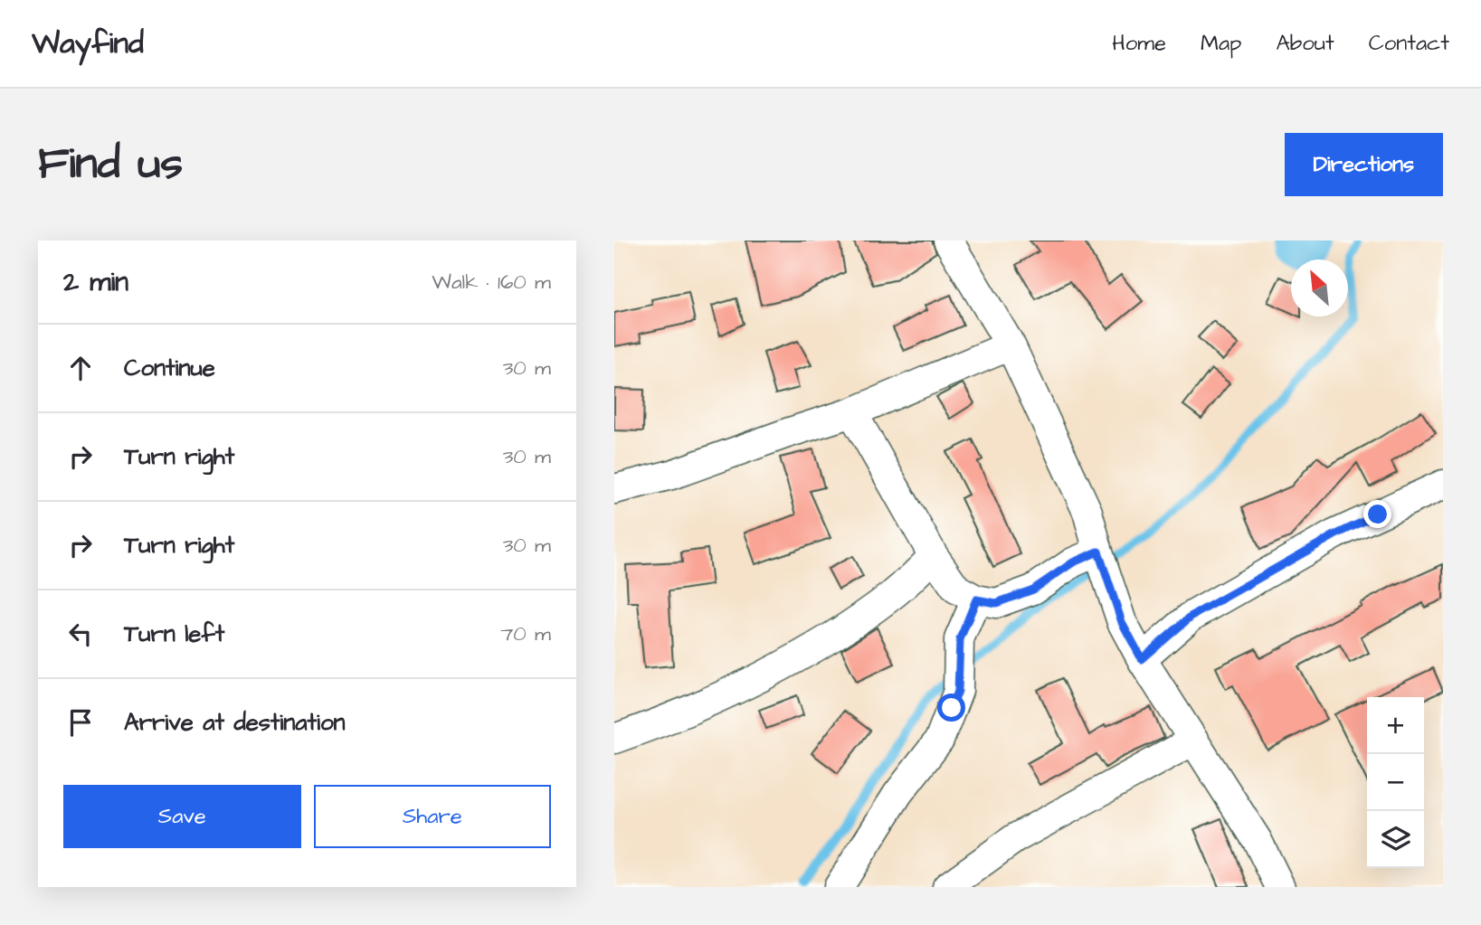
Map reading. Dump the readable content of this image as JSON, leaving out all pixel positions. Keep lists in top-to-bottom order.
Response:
{
  "north": "top left",
  "page": {
    "header": "Wayfind",
    "nav": [
      "Home",
      "Map",
      "About",
      "Contact"
    ],
    "buttons": [
      "Directions",
      ["Save", "Share"]
    ],
    "title": "Find us",
    "heading": ["2 min", "Walk · 160 m"],
    "list": [
      ["Continue", "30 m"],
      ["Turn right", "30 m"],
      ["Turn right", "30 m"],
      ["Turn left", "70 m"],
      "Arrive at destination"
    ],
    "map_buttons": ["+", "−"]
  }
}
